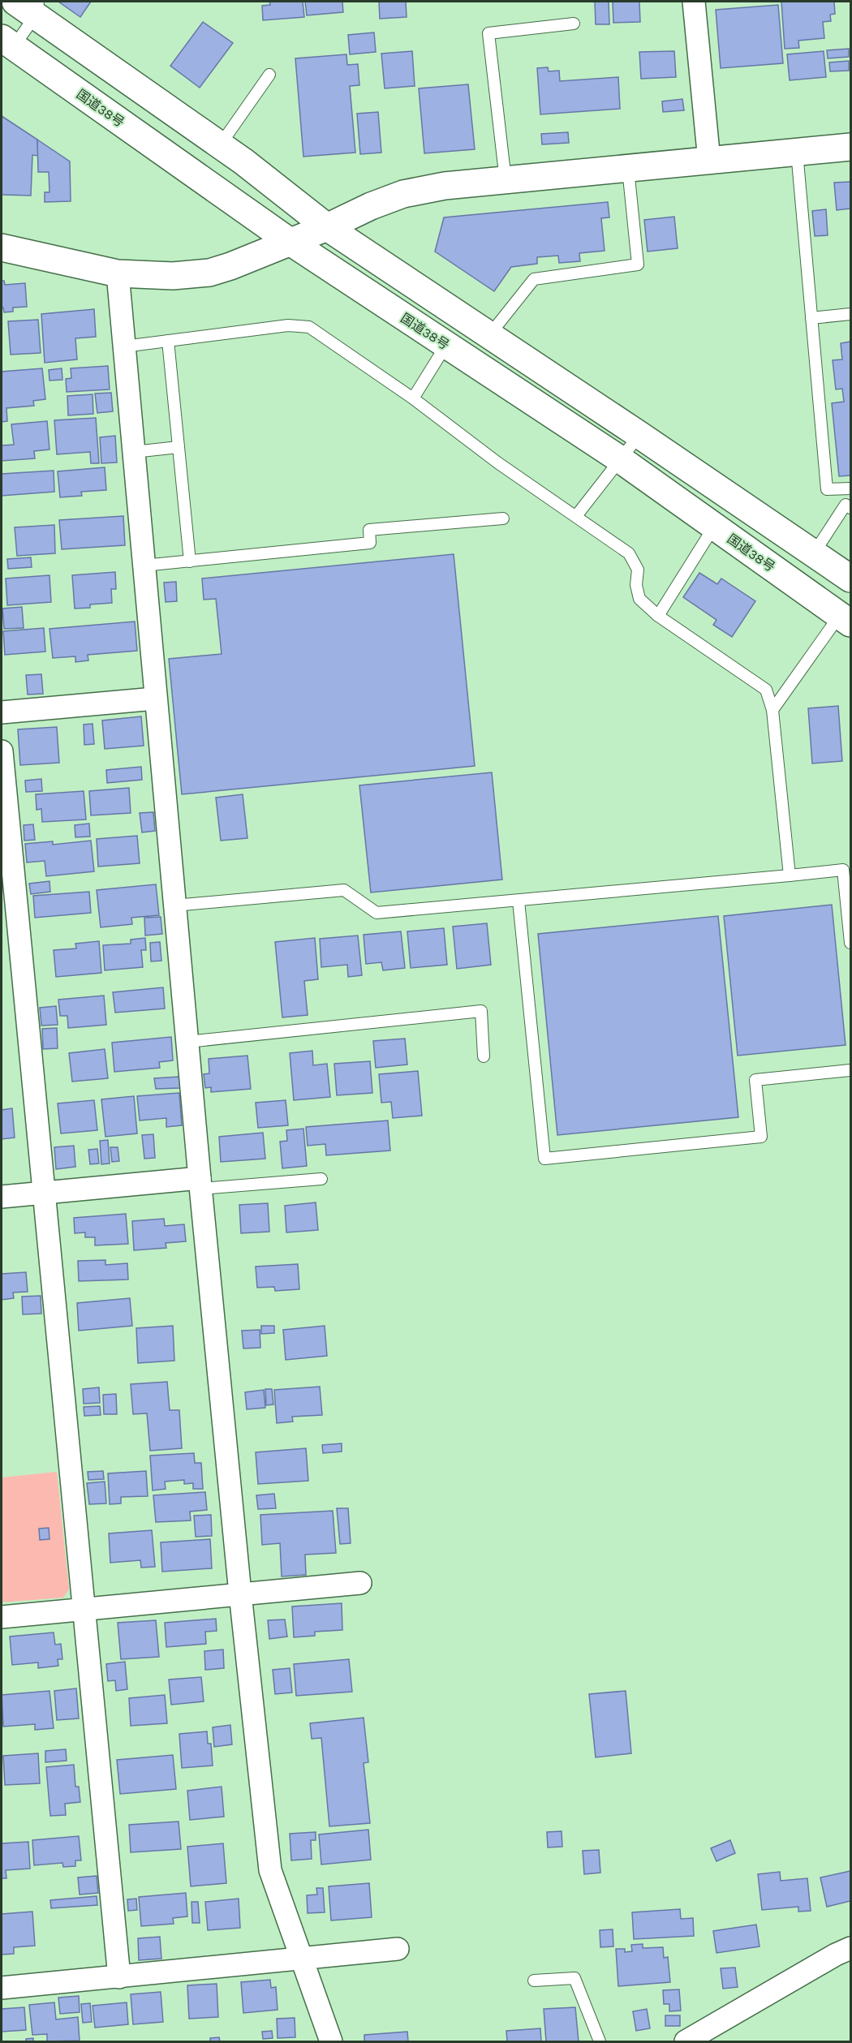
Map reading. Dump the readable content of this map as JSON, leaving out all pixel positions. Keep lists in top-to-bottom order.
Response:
{
  "streets": {
    "main road": ["国道38号"]
  }
}
